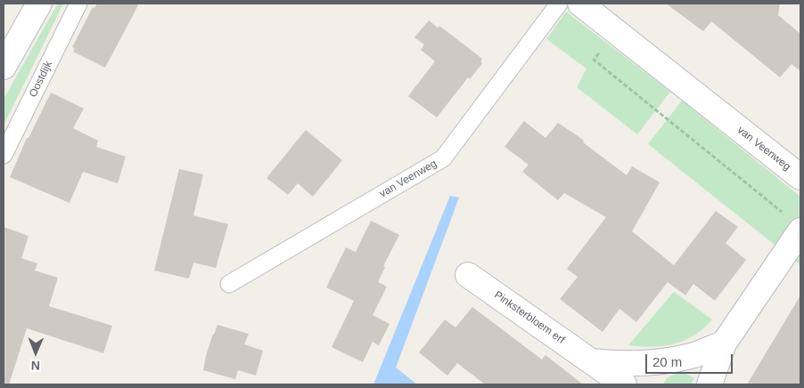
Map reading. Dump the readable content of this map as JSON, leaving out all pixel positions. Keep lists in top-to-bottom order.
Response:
{
  "streets": {
    "street": ["van Veenweg", "Pinksterbloem erf"],
    "lane": ["Oostdijk"]
  },
  "scale_bar": "20 m",
  "north": "bottom"
}
